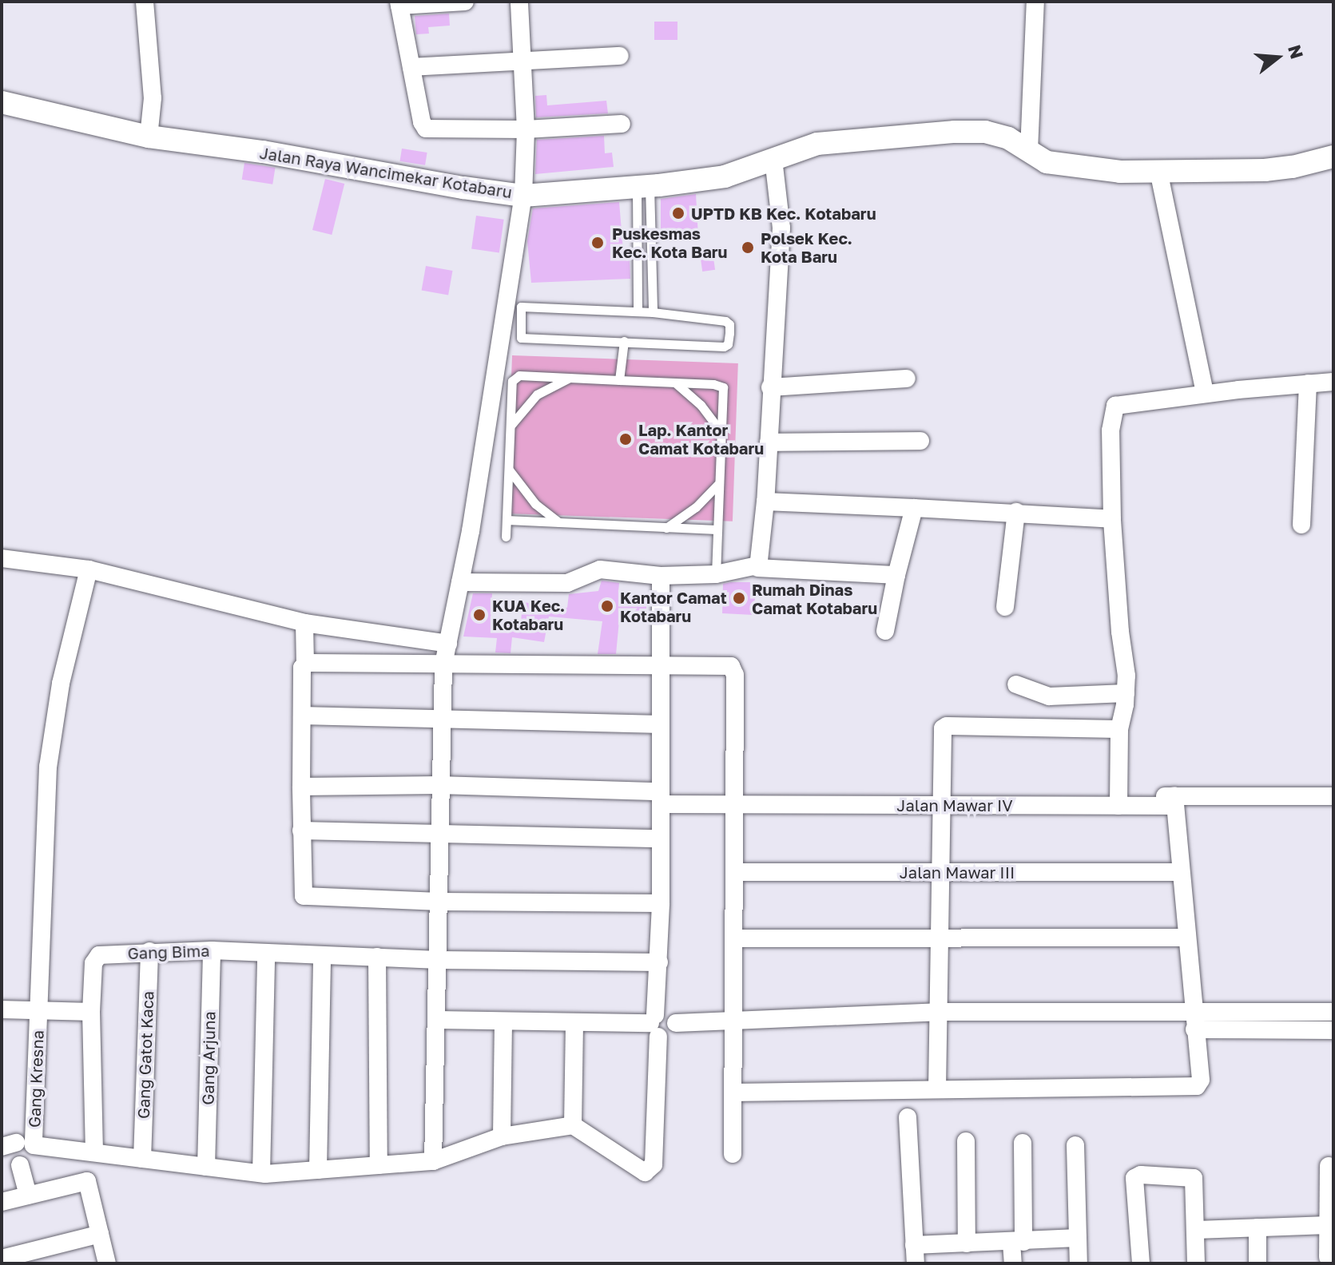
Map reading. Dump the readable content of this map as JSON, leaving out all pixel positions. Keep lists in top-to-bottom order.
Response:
{
  "streets": {
    "street": [
      "Jalan Raya Wancimekar Kotabaru",
      "Jalan Mawar IV",
      "Jalan Mawar III",
      "Gang Bima",
      "Gang Gatot Kaca",
      "Gang Arjuna",
      "Gang Kresna"
    ]
  },
  "crossings": [
    ["Gang Bima", "Gang Gatot Kaca"],
    ["Gang Bima", "Gang Arjuna"]
  ],
  "places": [
    "UPTD KB Kec. Kotabaru",
    "Puskesmas Kec. Kota Baru",
    "Polsek Kec. Kota Baru",
    "Lap. Kantor Camat Kotabaru",
    "Rumah Dinas Camat Kotabaru",
    "Kantor Camat Kotabaru",
    "KUA Kec. Kotabaru"
  ],
  "north": "right"
}
